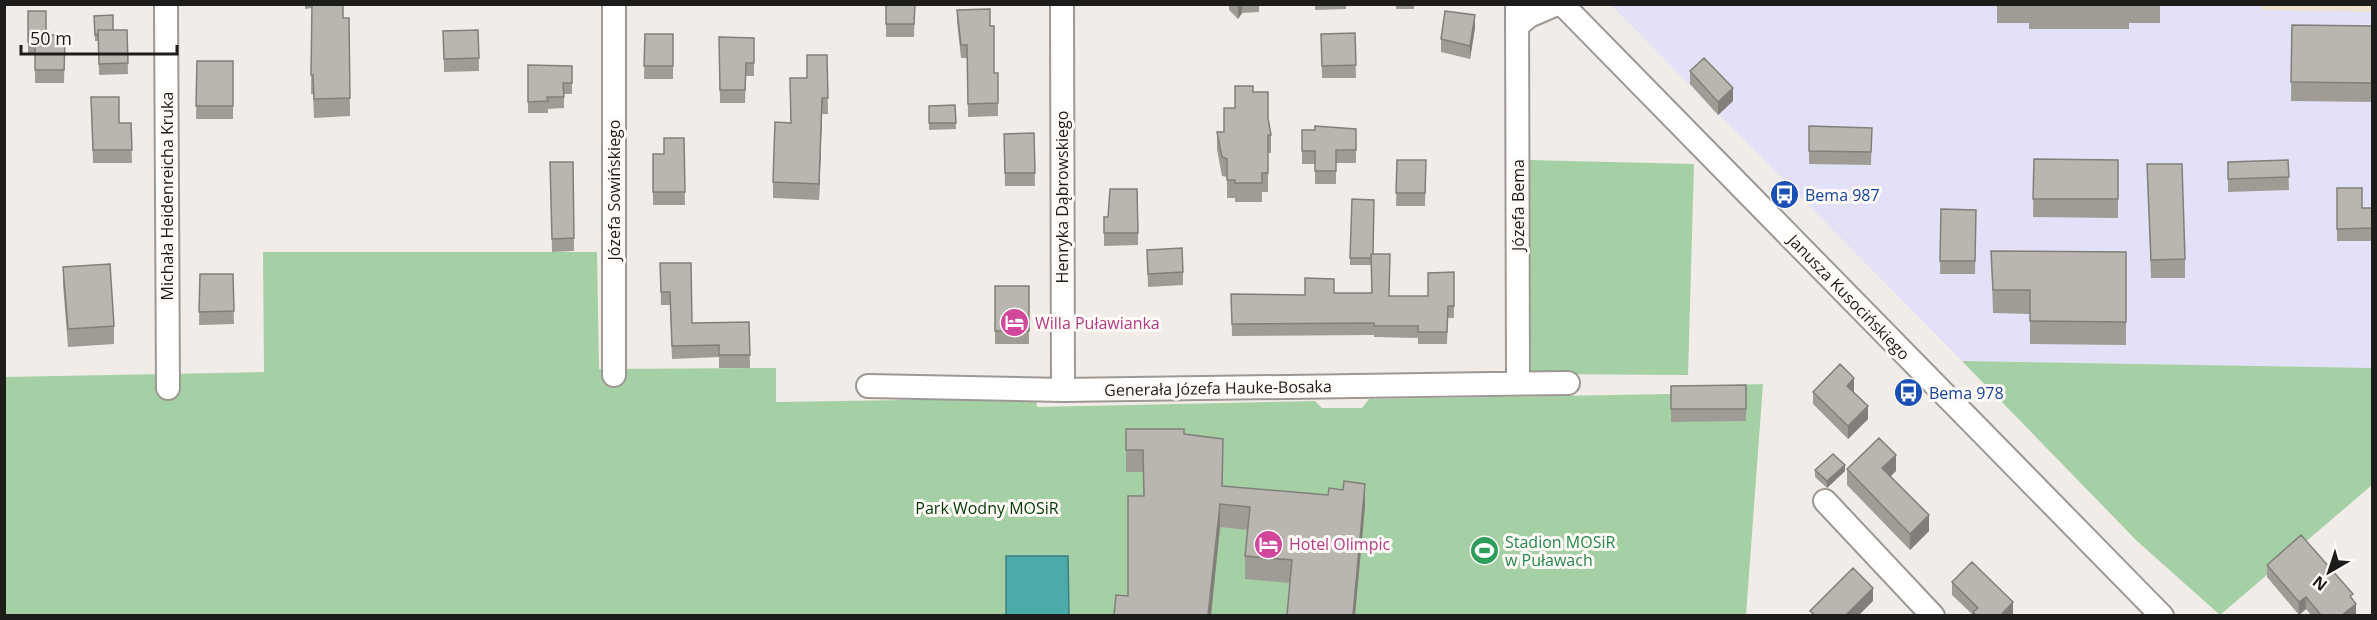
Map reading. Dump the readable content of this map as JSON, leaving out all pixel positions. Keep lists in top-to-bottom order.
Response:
{
  "streets": {
    "street": [
      "Józefa Sowińskiego",
      "Michała Heidenreicha Kruka",
      "Henryka Dąbrowskiego",
      "Józefa Bema",
      "Janusza Kusocińskiego",
      "Generała Józefa Hauke-Bosaka"
    ]
  },
  "crossings": [
    ["Henryka Dąbrowskiego", "Generała Józefa Hauke-Bosaka"],
    ["Józefa Bema", "Generała Józefa Hauke-Bosaka"]
  ],
  "parks": ["Park Wodny MOSiR"],
  "places": {
    "bus stop": ["Bema 987", "Bema 978"],
    "hotel": ["Willa Puławianka", "Hotel Olimpic"],
    "sports": ["Stadion MOSiR w Puławach"]
  },
  "scale_bar": "50 m",
  "north": "bottom left"
}
